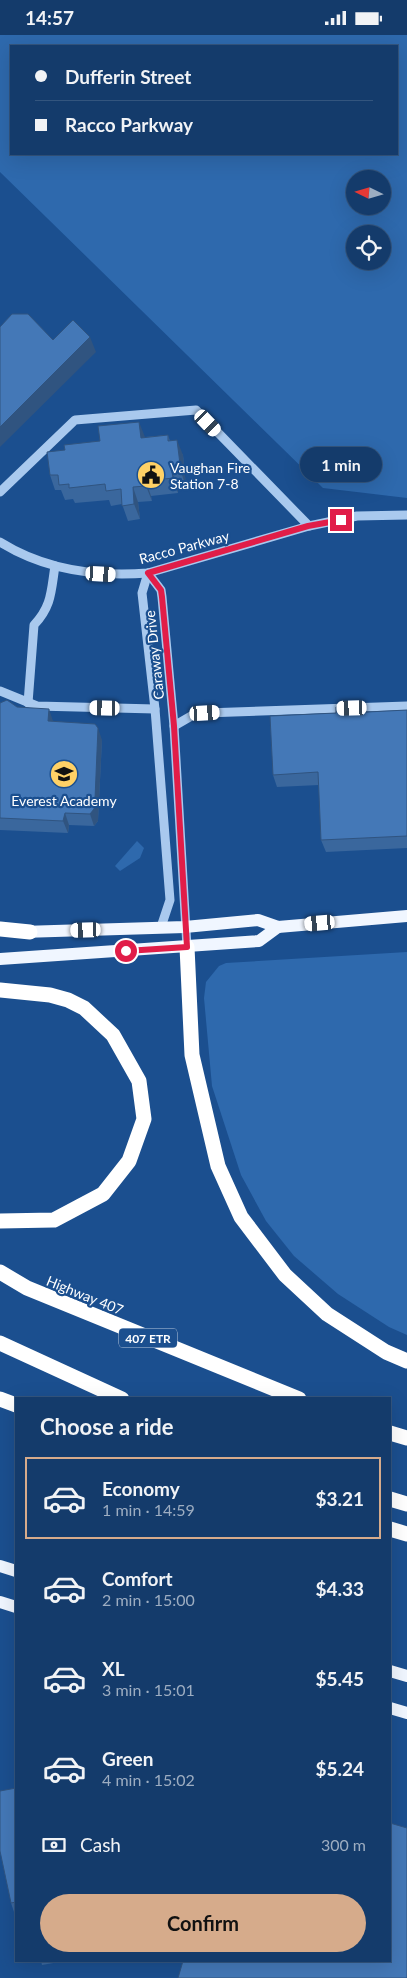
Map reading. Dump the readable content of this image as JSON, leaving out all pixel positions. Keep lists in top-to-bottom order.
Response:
{
  "streets": {
    "highway": ["Highway 407", "407 ETR"],
    "street": ["Racco Parkway", "Caraway Drive"]
  },
  "crossings": [
    ["Racco Parkway", "Caraway Drive"]
  ],
  "places": {
    "public building": ["Vaughan Fire Station 7-8"],
    "school or university": ["Everest Academy"]
  },
  "north": "left",
  "page": {
    "status": "14:57",
    "banner": ["Dufferin Street", "Racco Parkway"],
    "bubble": "1 min",
    "heading": "Choose a ride",
    "list": [
      {
        "name": "Economy",
        "note": "1 min · 14:59",
        "value": "$3.21"
      },
      {
        "name": "Comfort",
        "note": "2 min · 15:00",
        "value": "$4.33"
      },
      {
        "name": "XL",
        "note": "3 min · 15:01",
        "value": "$5.45"
      },
      {
        "name": "Green",
        "note": "4 min · 15:02",
        "value": "$5.24"
      }
    ],
    "pay": ["Cash", "300 m"],
    "buttons": "Confirm"
  }
}
